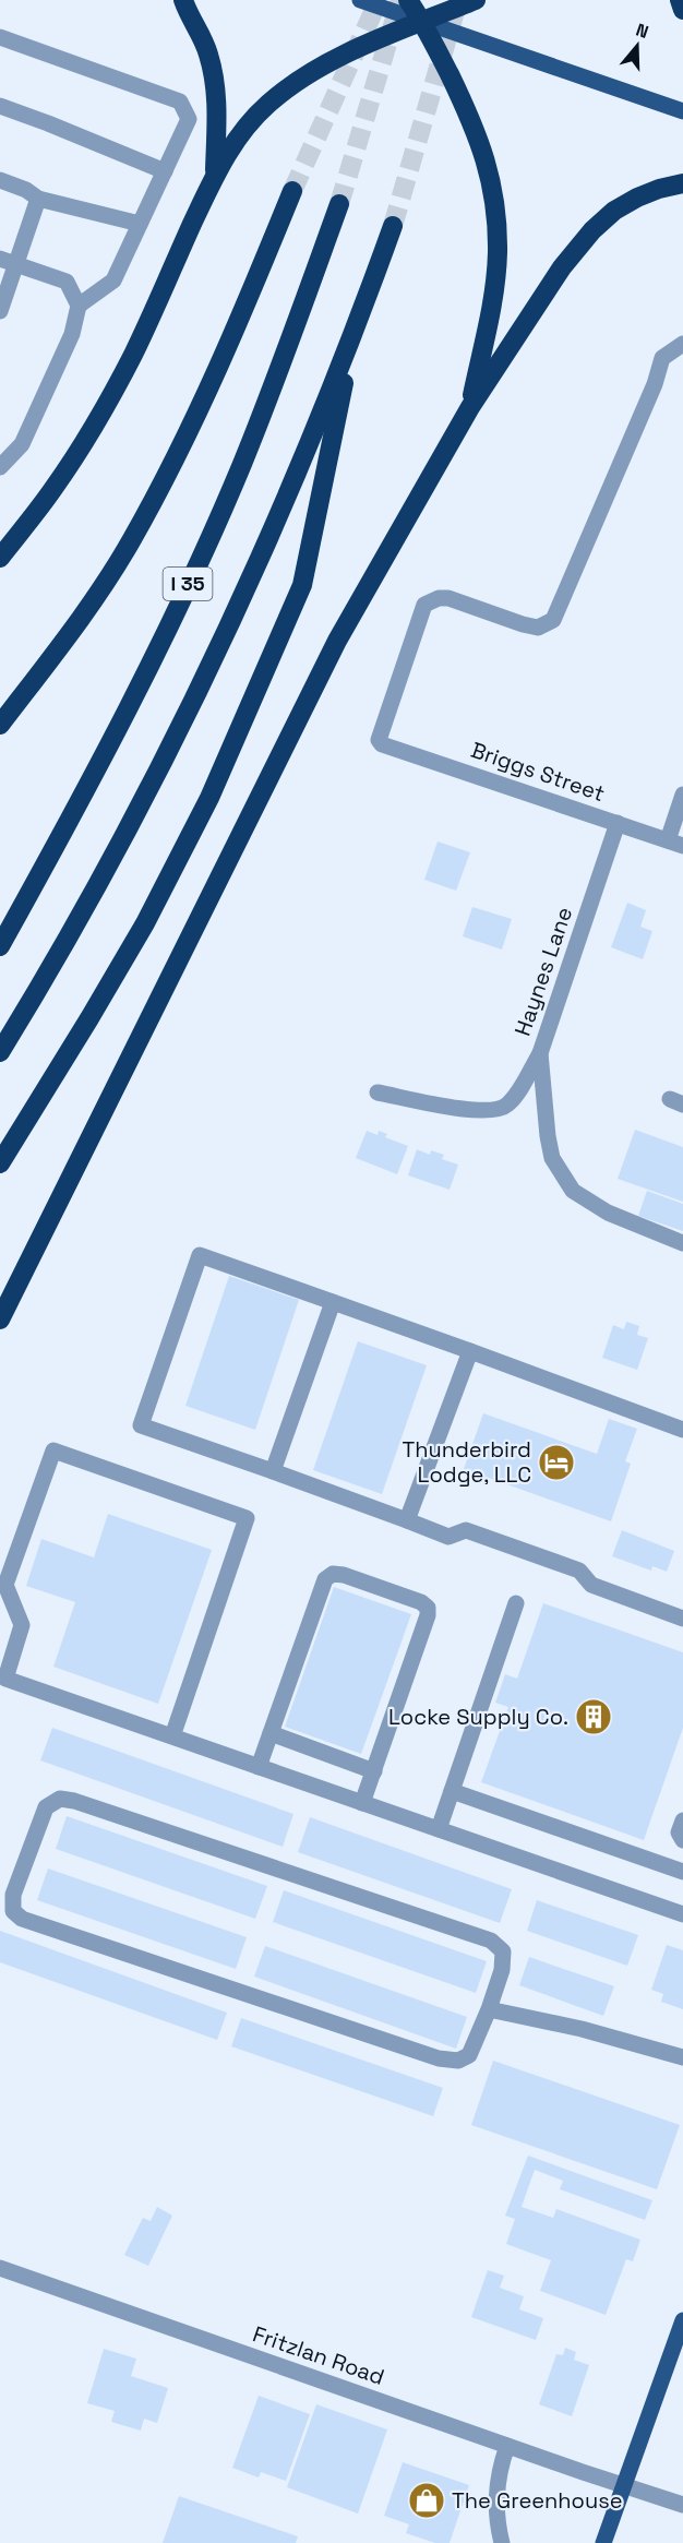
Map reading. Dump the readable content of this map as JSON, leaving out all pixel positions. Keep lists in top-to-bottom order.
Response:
{
  "streets": {
    "highway": ["I 35"],
    "street": ["Briggs Street", "Haynes Lane", "Fritzlan Road"]
  },
  "crossings": [
    ["Briggs Street", "Haynes Lane"]
  ],
  "places": {
    "hotel": ["Thunderbird Lodge, LLC"],
    "building": ["Locke Supply Co."],
    "shop": ["The Greenhouse"]
  },
  "north": "top"
}
